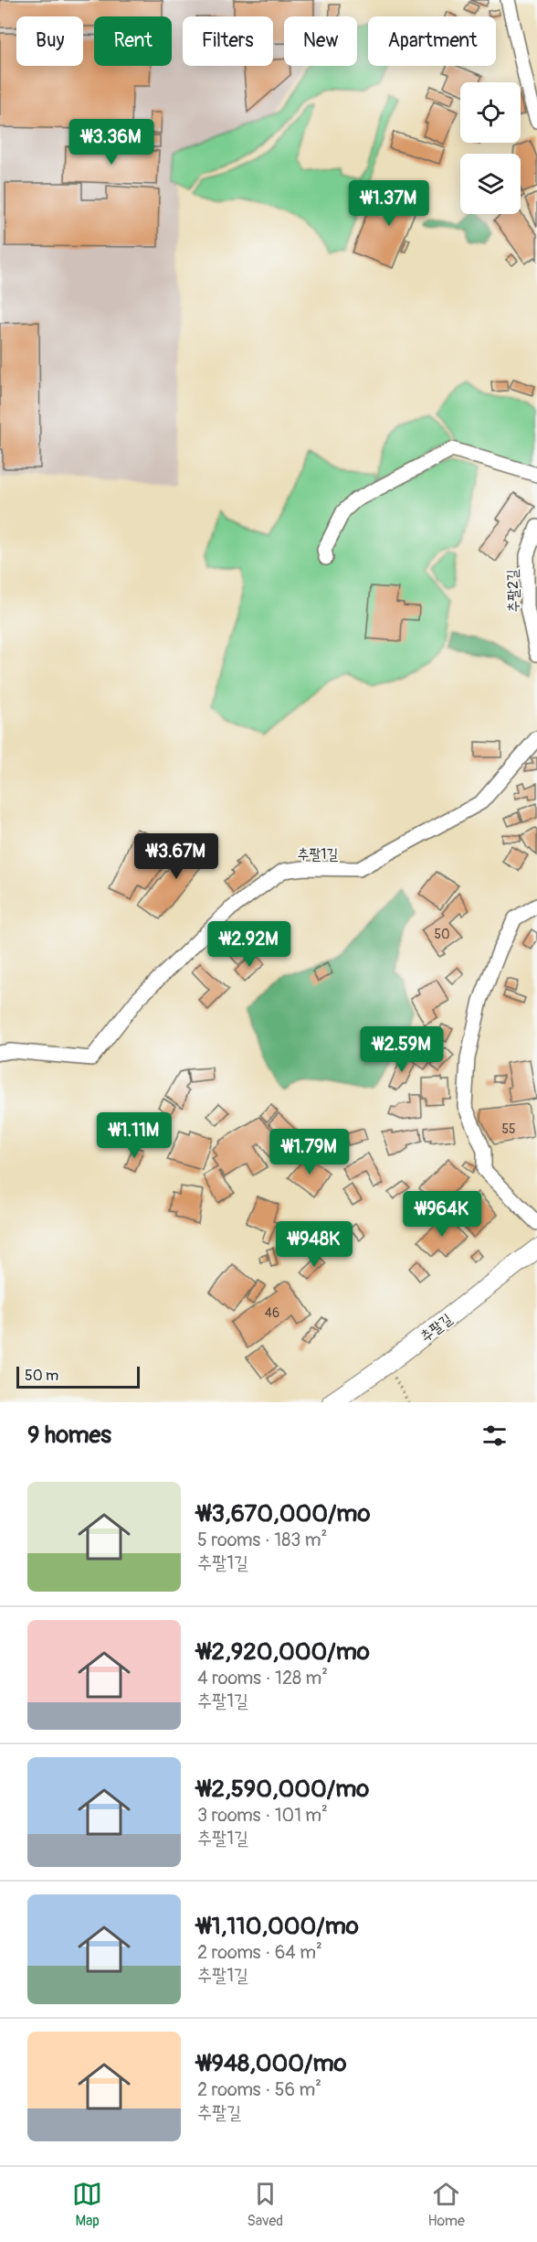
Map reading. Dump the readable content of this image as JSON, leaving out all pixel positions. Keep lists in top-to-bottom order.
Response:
{
  "streets": {
    "street": ["추팔2길", "추팔1길", "추팔길"]
  },
  "house_numbers": ["50", "55", "46"],
  "scale_bar": "50 m",
  "page": {
    "chip": [
      "Buy",
      "Rent",
      "Filters",
      "New",
      "Apartment"
    ],
    "price": [
      "₩3.36M",
      "₩1.37M",
      "₩3.67M",
      "₩2.92M",
      "₩2.59M",
      "₩1.11M",
      "₩1.79M",
      "₩964K",
      "₩948K"
    ],
    "scale": "50 m",
    "heading": "9 homes",
    "list": [
      {
        "name": "₩3,670,000/mo",
        "note": "5 rooms · 183 m² · 추팔1길"
      },
      {
        "name": "₩2,920,000/mo",
        "note": "4 rooms · 128 m² · 추팔1길"
      },
      {
        "name": "₩2,590,000/mo",
        "note": "3 rooms · 101 m² · 추팔1길"
      },
      {
        "name": "₩1,110,000/mo",
        "note": "2 rooms · 64 m² · 추팔1길"
      },
      {
        "name": "₩948,000/mo",
        "note": "2 rooms · 56 m² · 추팔길"
      }
    ],
    "tabs": ["Map", "Saved", "Home"]
  }
}
